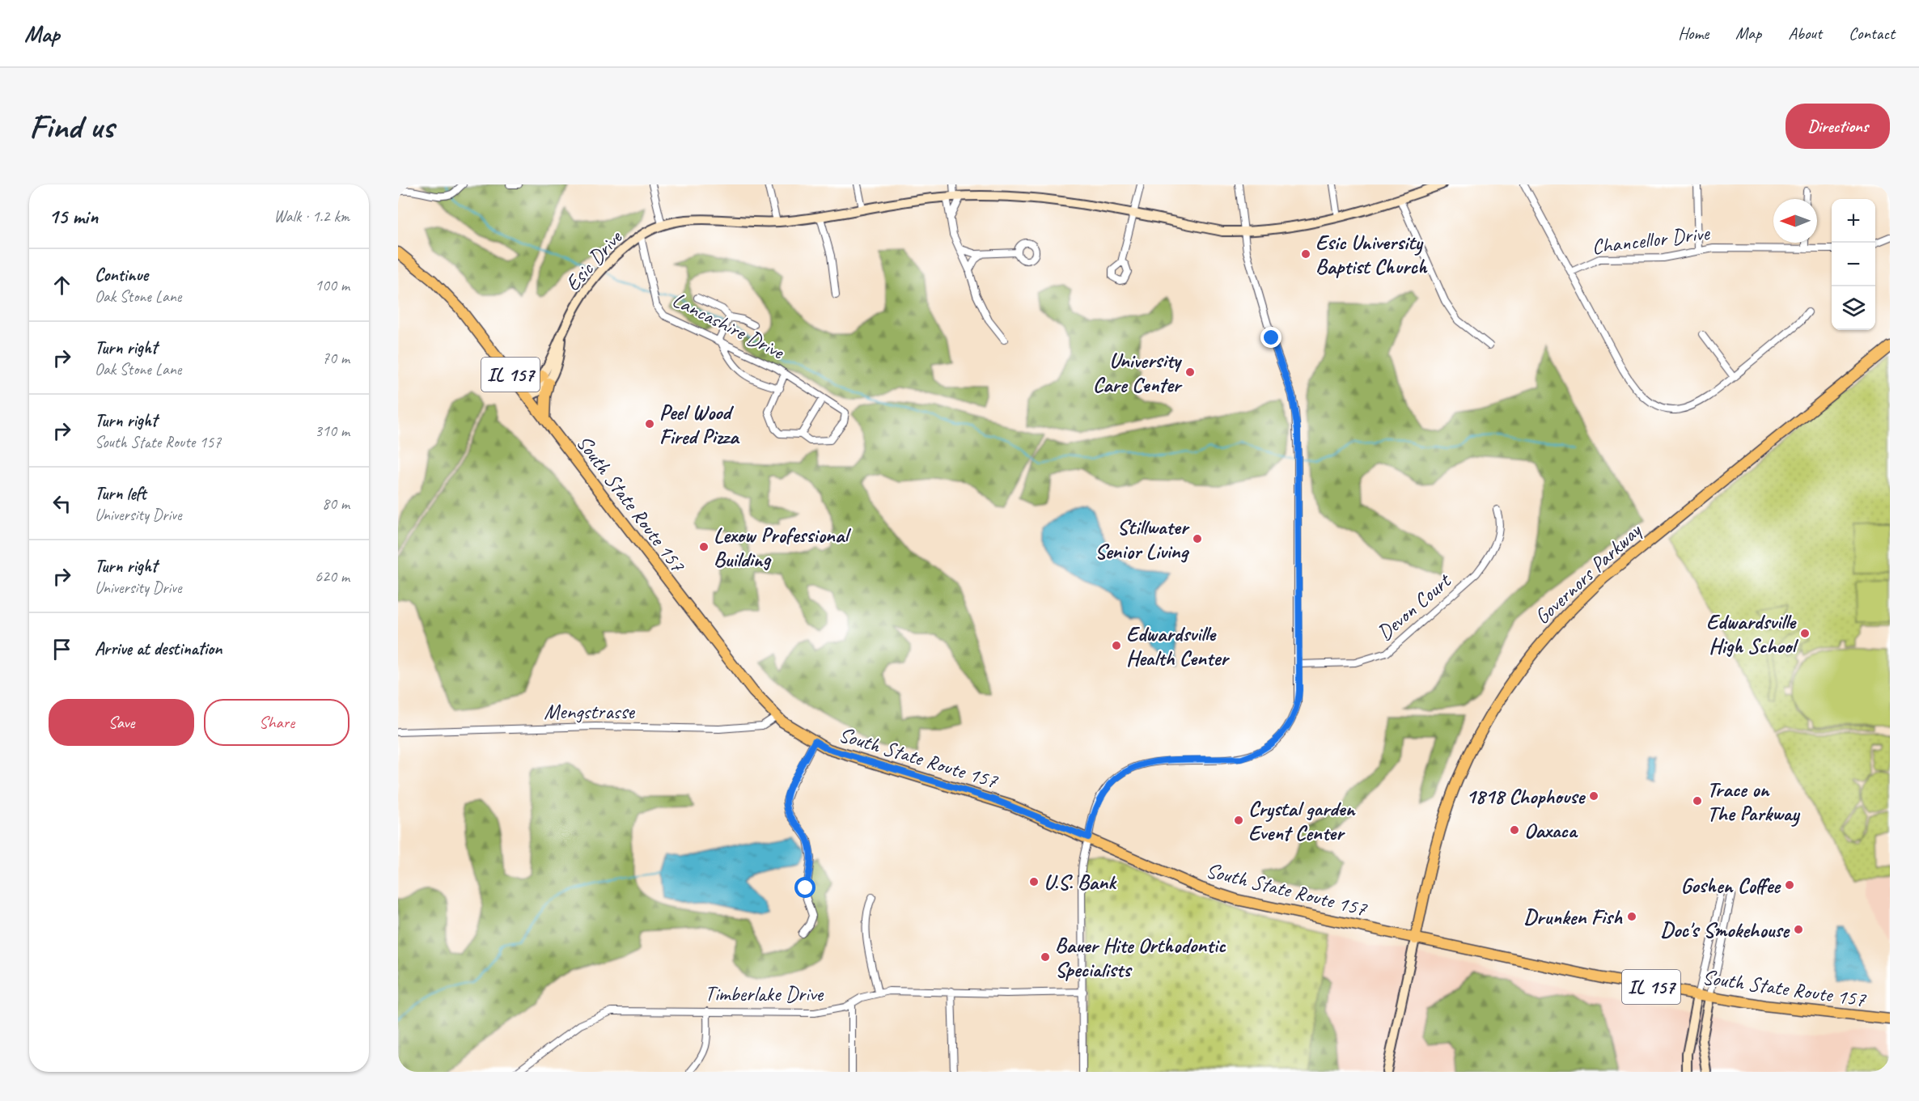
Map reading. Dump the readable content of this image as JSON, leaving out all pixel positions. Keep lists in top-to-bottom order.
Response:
{
  "streets": {
    "main road": ["IL 157", "South State Route 157", "Governors Parkway"],
    "street": [
      "Chancellor Drive",
      "Esic Drive",
      "Lancashire Drive",
      "Devon Court",
      "Mengstrasse",
      "Timberlake Drive"
    ]
  },
  "crossings": [
    ["Esic Drive", "Lancashire Drive"],
    ["Esic Drive", "South State Route 157"],
    ["South State Route 157", "Governors Parkway"],
    ["South State Route 157", "Mengstrasse"]
  ],
  "places": [
    "Esic University Baptist Church",
    "University Care Center",
    "Peel Wood Fired Pizza",
    "Stillwater Senior Living",
    "Lexow Professional Building",
    "Edwardsville High School",
    "Edwardsville Health Center",
    "1818 Chophouse",
    "Trace on The Parkway",
    "Crystal garden Event Center",
    "Oaxaca",
    "U.S. Bank",
    "Goshen Coffee",
    "Drunken Fish",
    "Doc's Smokehouse",
    "Bauer Hite Orthodontic Specialists"
  ],
  "north": "left",
  "page": {
    "header": "Map",
    "nav": [
      "Home",
      "Map",
      "About",
      "Contact"
    ],
    "buttons": [
      "Directions",
      ["Save", "Share"]
    ],
    "title": "Find us",
    "heading": ["15 min", "Walk · 1.2 km"],
    "map_buttons": ["+", "−"],
    "list": [
      ["Continue", "Oak Stone Lane", "100 m"],
      ["Turn right", "Oak Stone Lane", "70 m"],
      ["Turn right", "South State Route 157", "310 m"],
      ["Turn left", "University Drive", "80 m"],
      ["Turn right", "University Drive", "620 m"],
      "Arrive at destination"
    ]
  }
}
